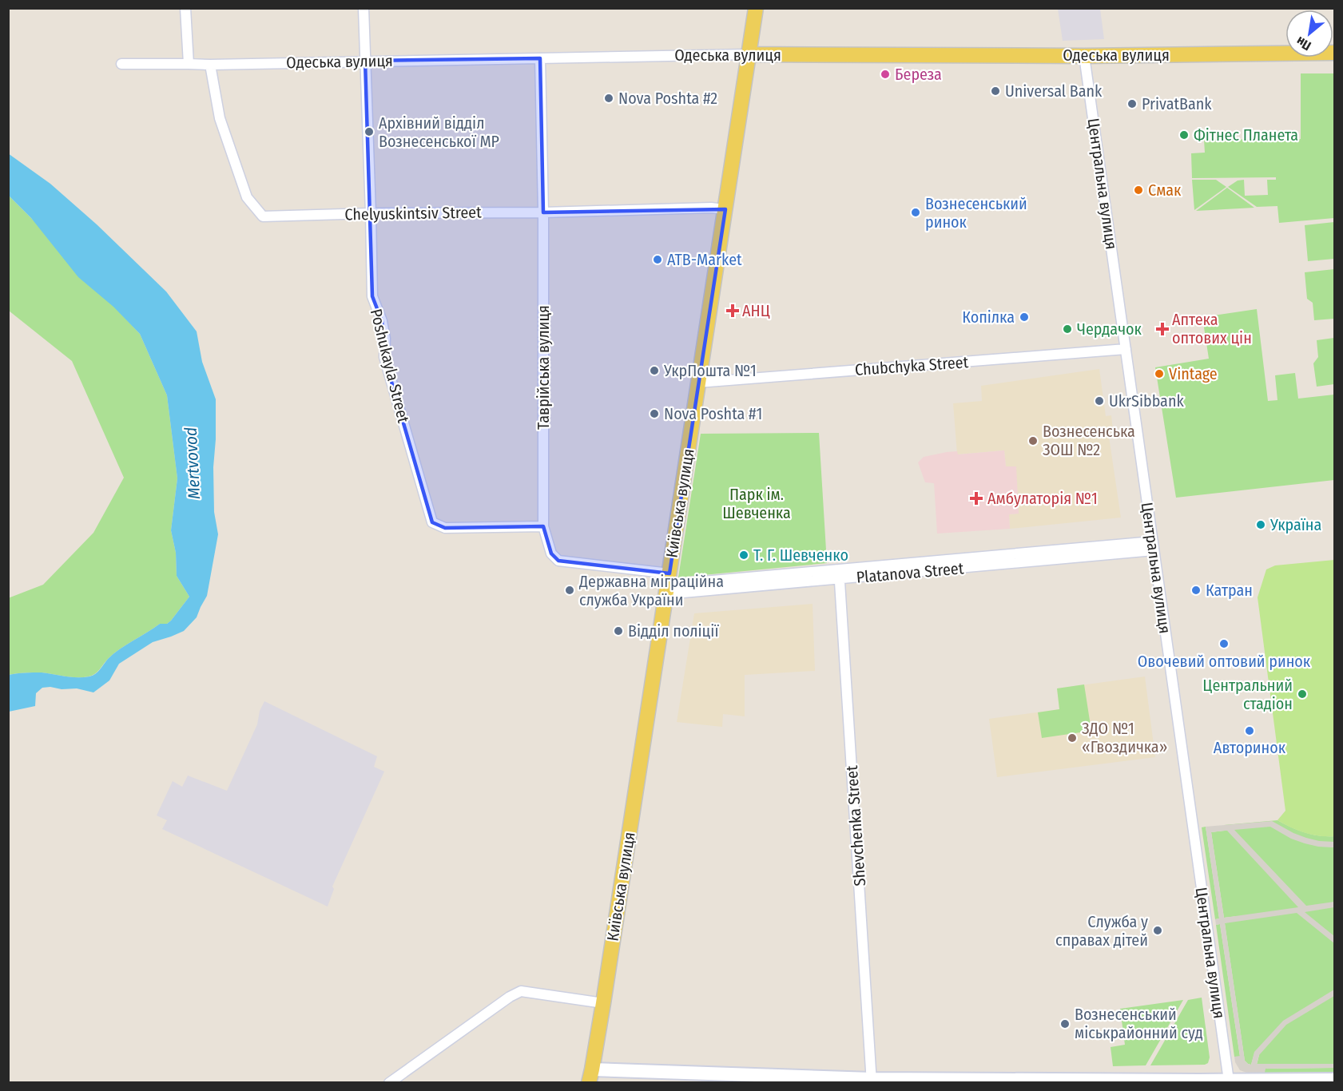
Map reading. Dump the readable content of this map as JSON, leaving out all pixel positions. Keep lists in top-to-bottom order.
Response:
{
  "streets": {
    "main road": ["Одеська вулиця", "Київська вулиця"],
    "street": [
      "Центральна вулиця",
      "Chelyuskintsiv Street",
      "Poshukayla Street",
      "Chubchyka Street",
      "Таврійська вулиця",
      "Platanova Street",
      "Shevchenka Street"
    ]
  },
  "crossings": [
    ["Одеська вулиця", "Центральна вулиця"],
    ["Одеська вулиця", "Chelyuskintsiv Street"],
    ["Одеська вулиця", "Poshukayla Street"],
    ["Одеська вулиця", "Таврійська вулиця"],
    ["Одеська вулиця", "Київська вулиця"],
    ["Центральна вулиця", "Chubchyka Street"],
    ["Центральна вулиця", "Platanova Street"],
    ["Chelyuskintsiv Street", "Poshukayla Street"],
    ["Chelyuskintsiv Street", "Таврійська вулиця"],
    ["Chelyuskintsiv Street", "Київська вулиця"],
    ["Poshukayla Street", "Таврійська вулиця"],
    ["Chubchyka Street", "Київська вулиця"],
    ["Таврійська вулиця", "Київська вулиця"],
    ["Таврійська вулиця", "Platanova Street"],
    ["Київська вулиця", "Platanova Street"],
    ["Platanova Street", "Shevchenka Street"]
  ],
  "water": ["Mertvovod"],
  "parks": ["Парк ім. Шевченка"],
  "places": {
    "other": [
      "Береза",
      "Universal Bank",
      "Nova Poshta #2",
      "PrivatBank",
      "Архівний відділ Вознесенської МР",
      "Фітнес Планета",
      "Смак",
      "Вознесенський ринок",
      "ATB-Market",
      "Копілка",
      "Чердачок",
      "УкрПошта №1",
      "Vintage",
      "UkrSibbank",
      "Nova Poshta #1",
      "Вознесенська ЗОШ №2",
      "Україна",
      "Т. Г. Шевченко",
      "Державна міграційна служба України",
      "Катран",
      "Відділ поліції",
      "Овочевий оптовий ринок",
      "Центральний стадіон",
      "Авторинок",
      "ЗДО №1 «Гвоздичка»",
      "Служба у справах дітей",
      "Вознесенський міськрайонний суд"
    ],
    "health": ["АНЦ", "Аптека оптових цін", "Амбулаторія №1"]
  },
  "north": "bottom left"
}
